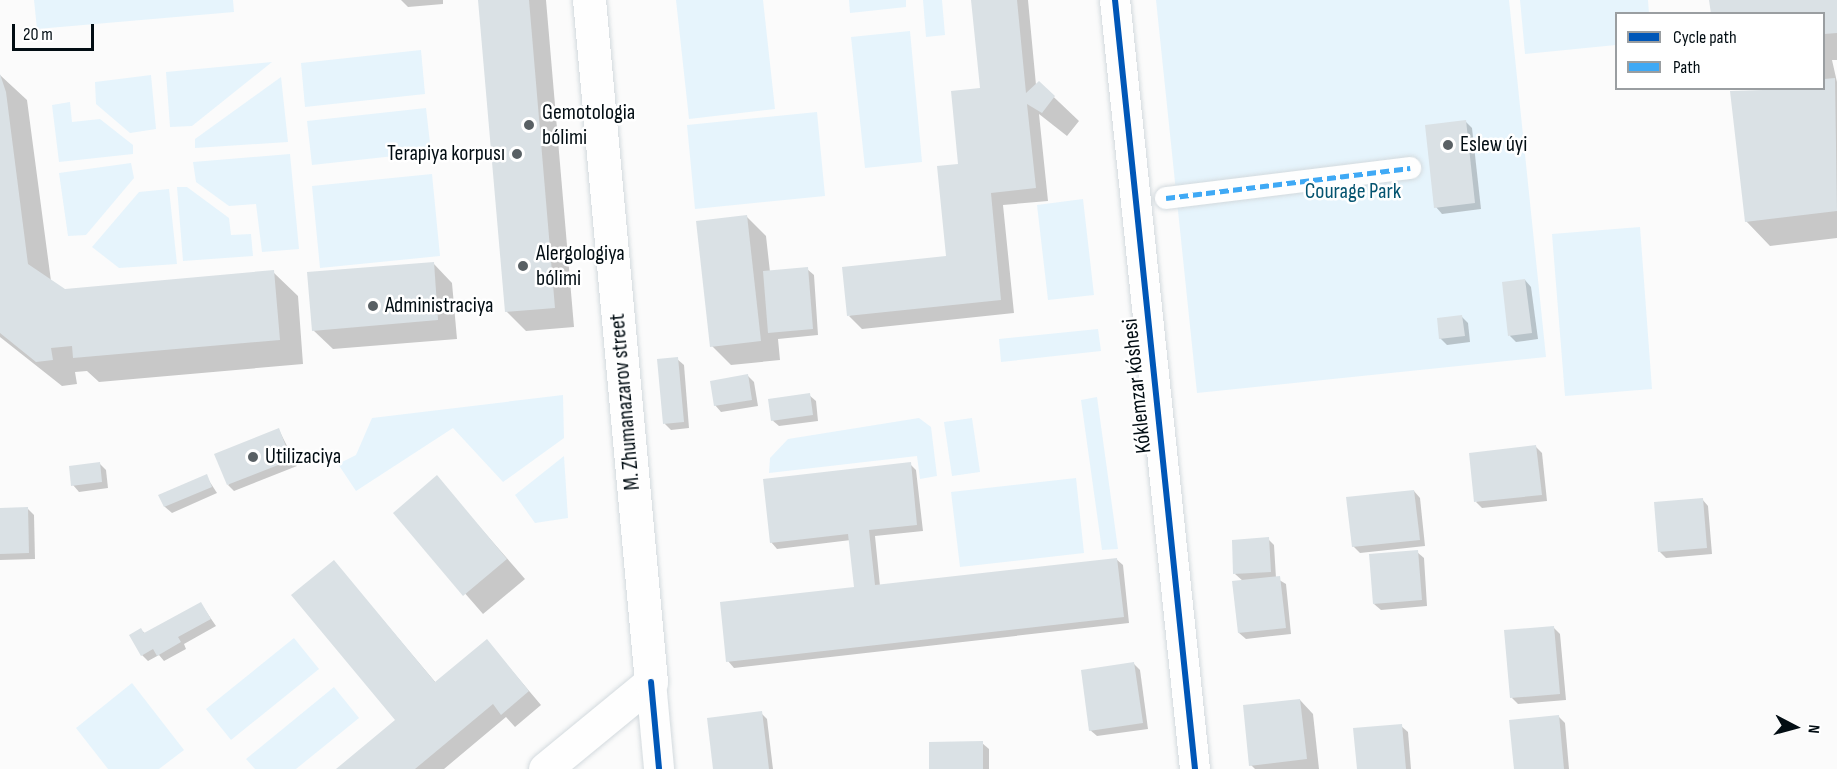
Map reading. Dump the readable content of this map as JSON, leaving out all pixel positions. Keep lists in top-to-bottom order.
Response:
{
  "streets": {
    "main road": ["M. Zhumanazarov street"],
    "street": ["Kóklemzar kóshesi"]
  },
  "parks": ["Courage Park"],
  "places": [
    "Gemotologia bólimi",
    "Eslew úyi",
    "Terapiya korpusı",
    "Alergologiya bólimi",
    "Administraciya",
    "Utilizaciya"
  ],
  "legend": ["Cycle path", "Path"],
  "scale_bar": "20 m",
  "north": "right"
}
